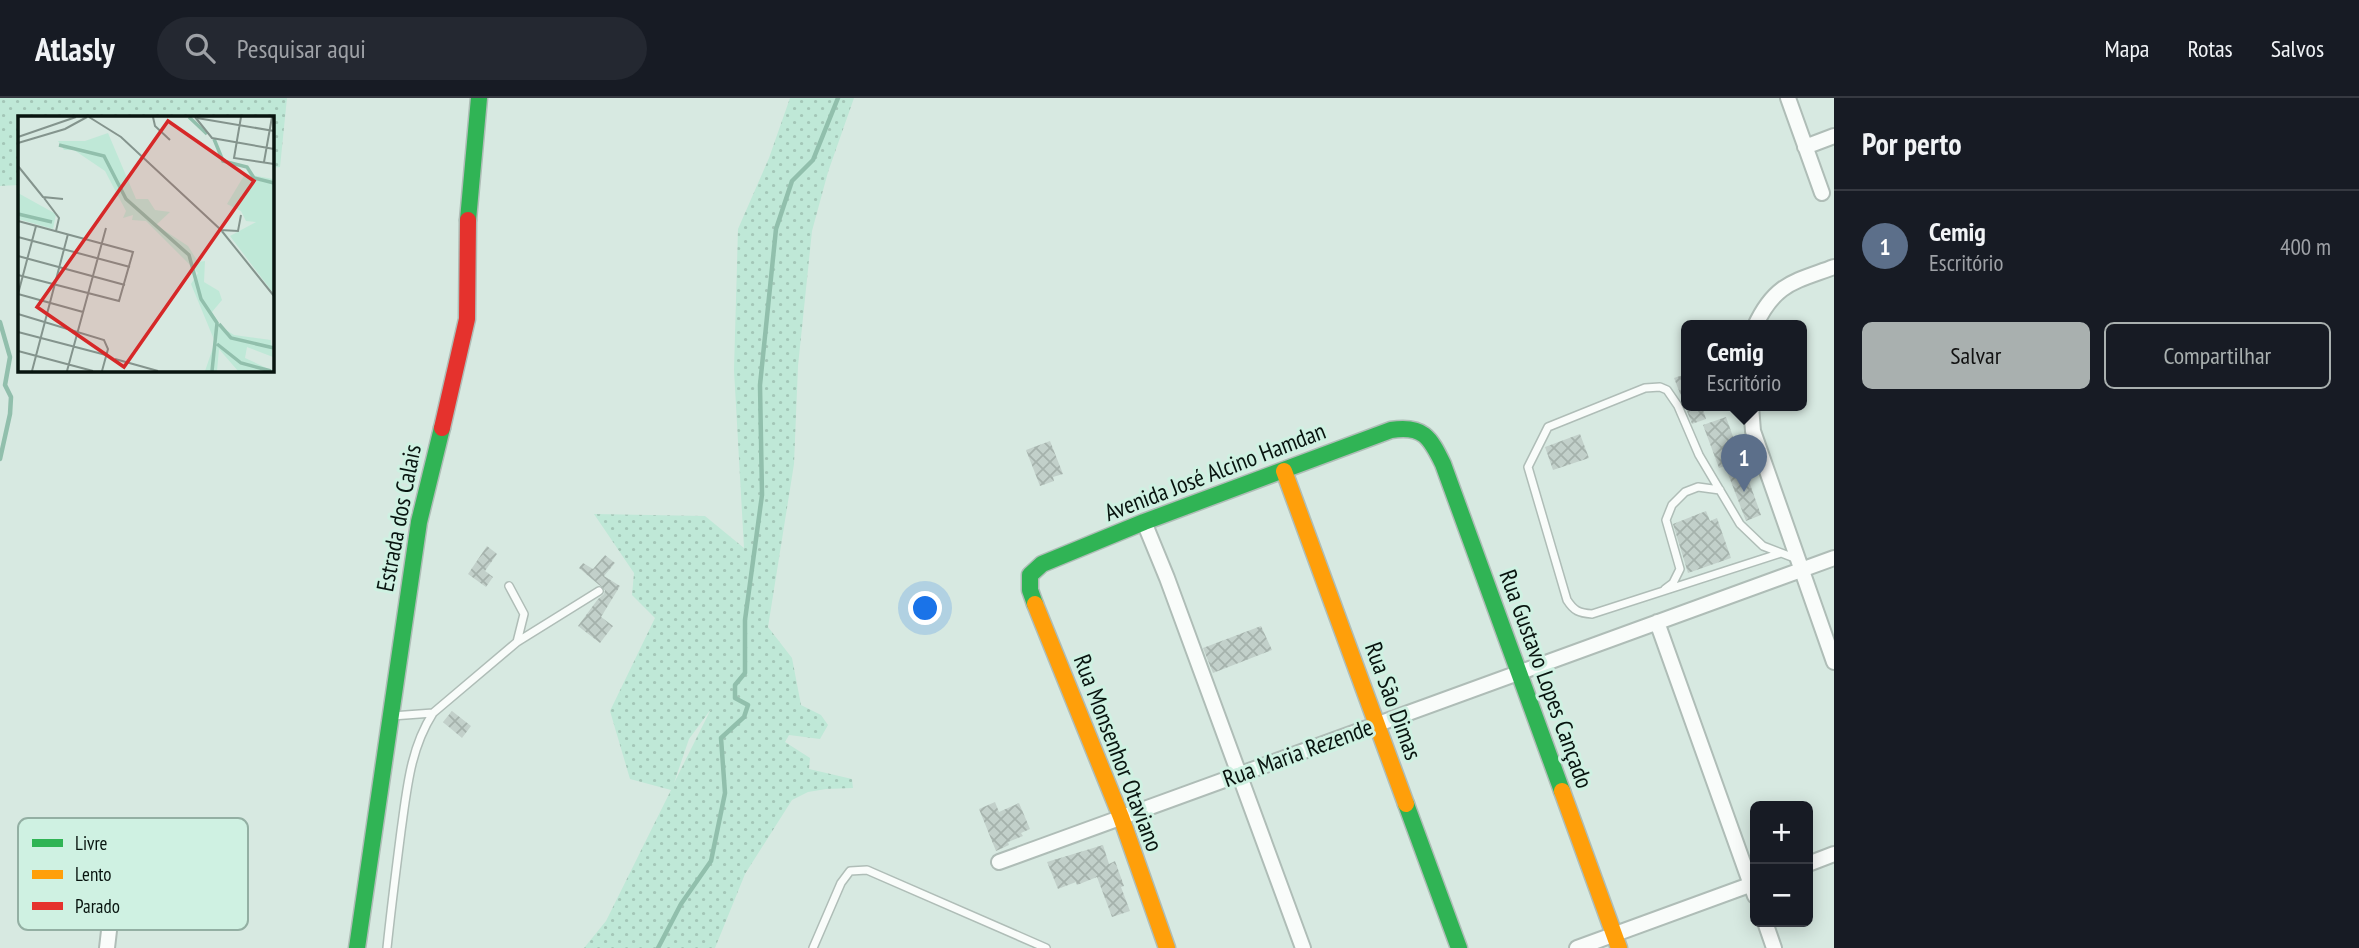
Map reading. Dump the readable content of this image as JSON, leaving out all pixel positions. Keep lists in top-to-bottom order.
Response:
{
  "streets": {
    "street": [
      "Avenida José Alcino Hamdan",
      "Estrada dos Calais",
      "Rua Gustavo Lopes Cançado",
      "Rua São Dimas",
      "Rua Monsenhor Otaviano",
      "Rua Maria Rezende"
    ]
  },
  "crossings": [
    ["Avenida José Alcino Hamdan", "Rua Gustavo Lopes Cançado"],
    ["Avenida José Alcino Hamdan", "Rua São Dimas"],
    ["Avenida José Alcino Hamdan", "Rua Monsenhor Otaviano"],
    ["Rua Gustavo Lopes Cançado", "Rua Maria Rezende"],
    ["Rua São Dimas", "Rua Maria Rezende"],
    ["Rua Monsenhor Otaviano", "Rua Maria Rezende"]
  ],
  "legend": ["Livre", "Lento", "Parado"],
  "page": {
    "header": "Atlasly",
    "search": "Pesquisar aqui",
    "nav": ["Mapa", "Rotas", "Salvos"],
    "heading": "Por perto",
    "list": [
      {
        "mark": "1",
        "name": "Cemig",
        "note": "Escritório",
        "value": "400 m"
      }
    ],
    "buttons": ["Salvar", "Compartilhar"],
    "popup": ["Cemig", "Escritório"],
    "pins": "1",
    "map_buttons": ["+", "−"]
  }
}
